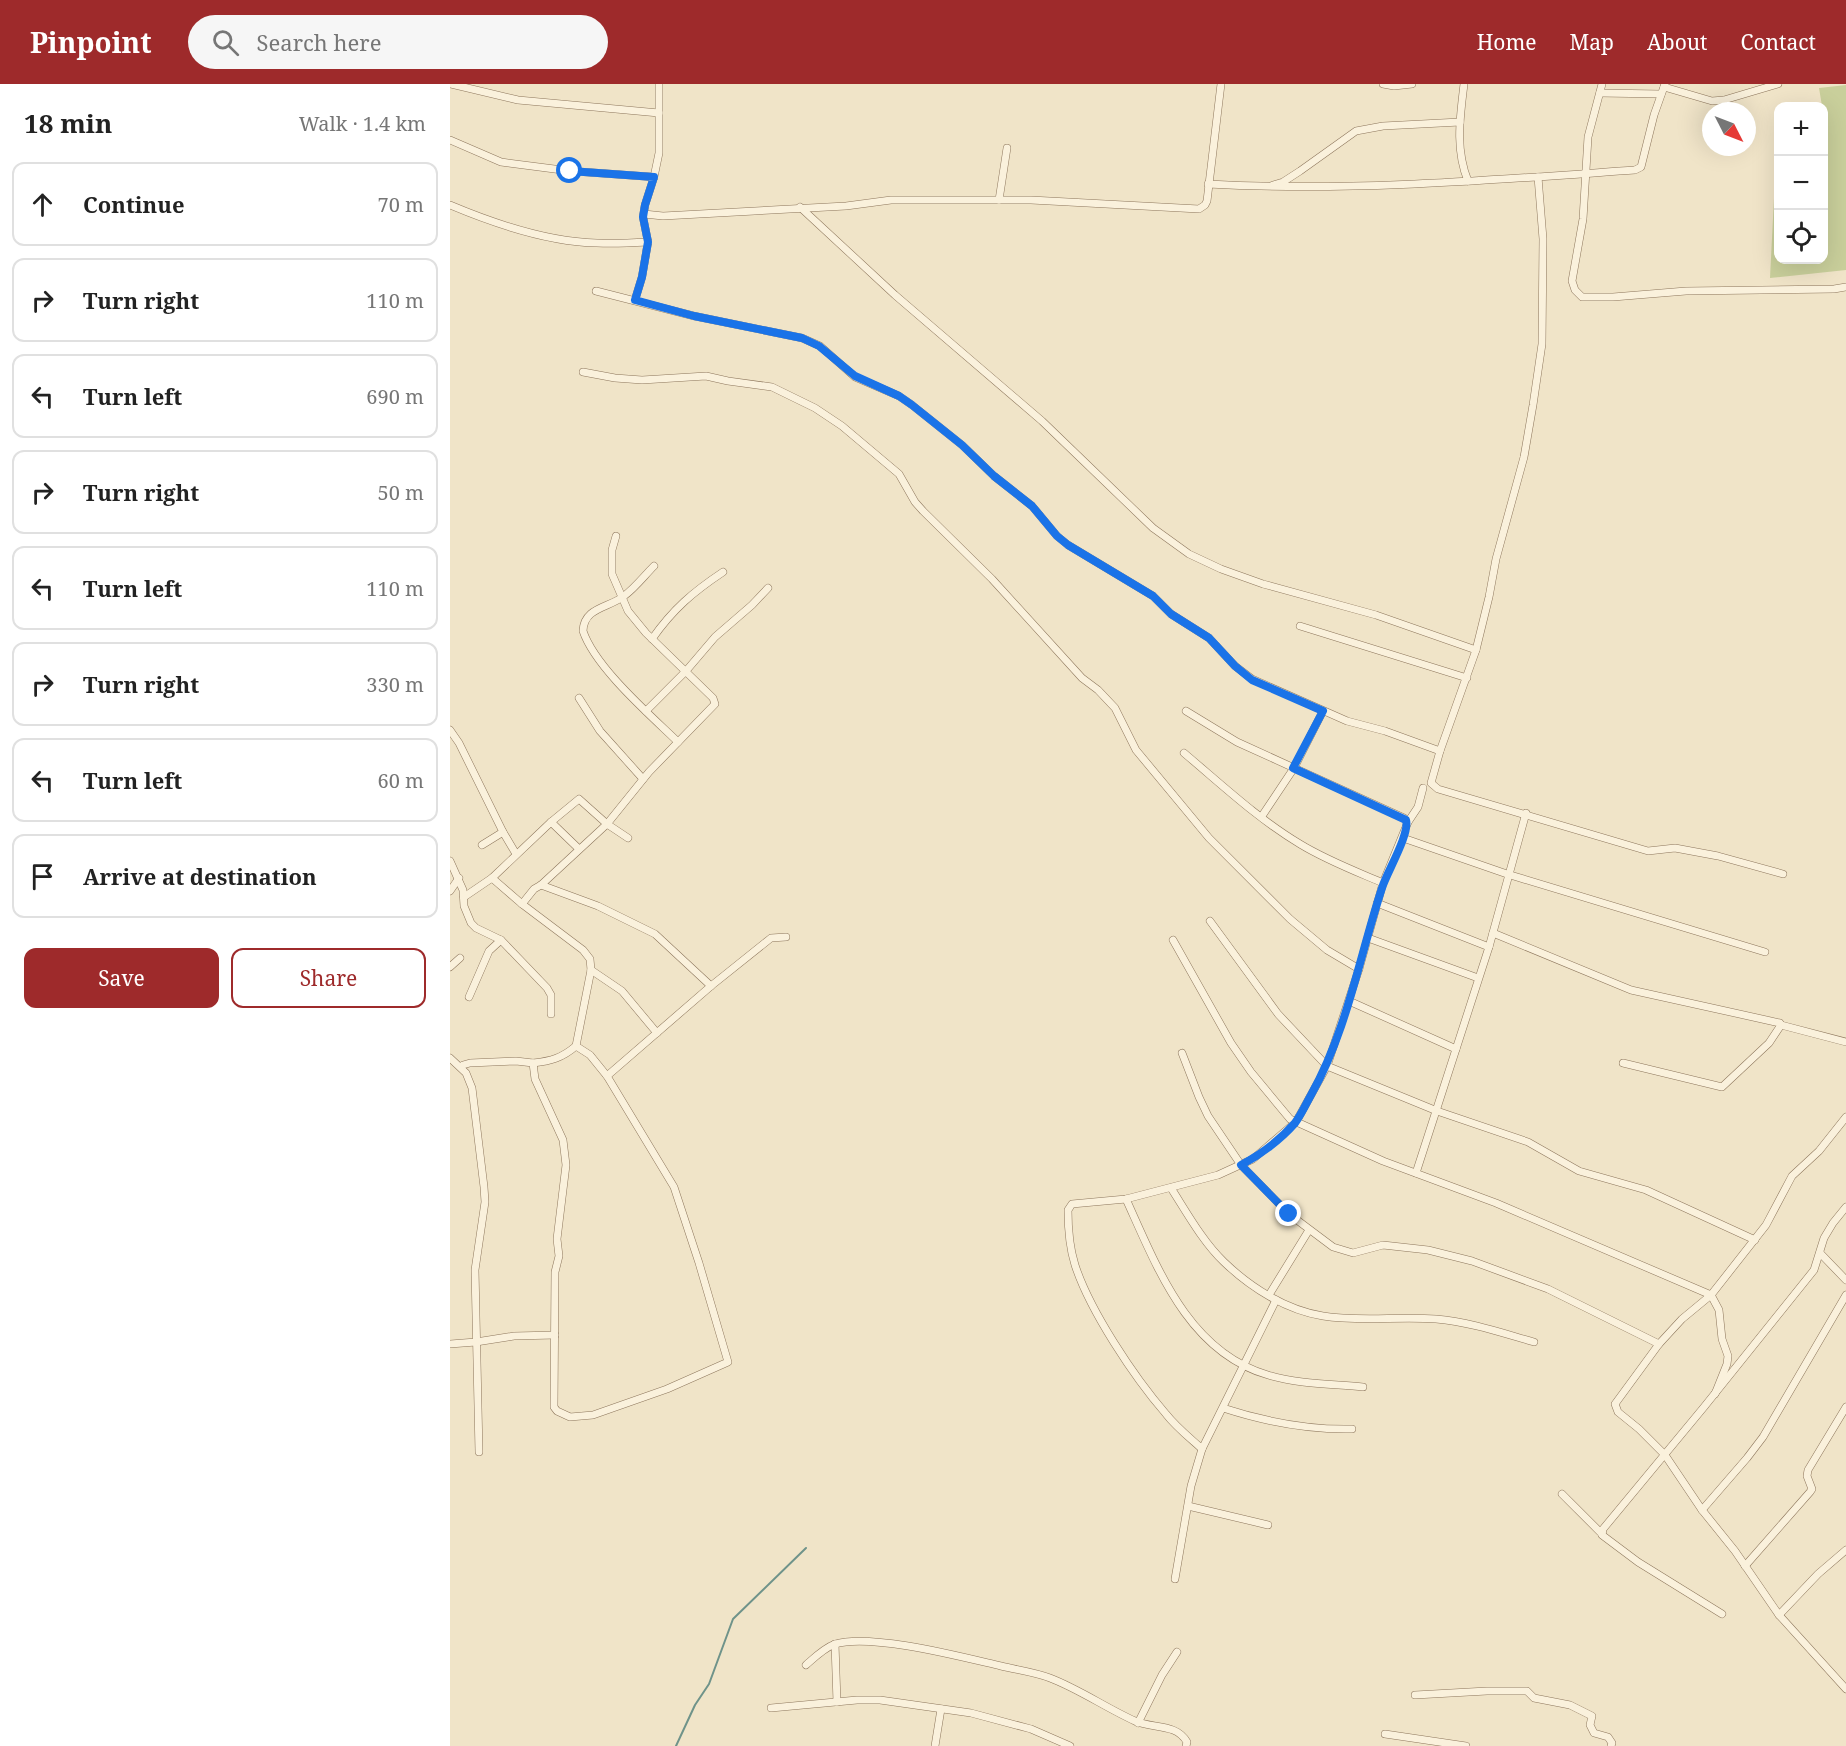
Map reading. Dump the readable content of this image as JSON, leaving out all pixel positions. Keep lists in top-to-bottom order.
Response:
{
  "north": "bottom right",
  "page": {
    "header": "Pinpoint",
    "search": "Search here",
    "nav": [
      "Home",
      "Map",
      "About",
      "Contact"
    ],
    "heading": ["18 min", "Walk · 1.4 km"],
    "map_buttons": ["+", "−"],
    "list": [
      ["Continue", "70 m"],
      ["Turn right", "110 m"],
      ["Turn left", "690 m"],
      ["Turn right", "50 m"],
      ["Turn left", "110 m"],
      ["Turn right", "330 m"],
      ["Turn left", "60 m"],
      "Arrive at destination"
    ],
    "buttons": ["Save", "Share"]
  }
}
